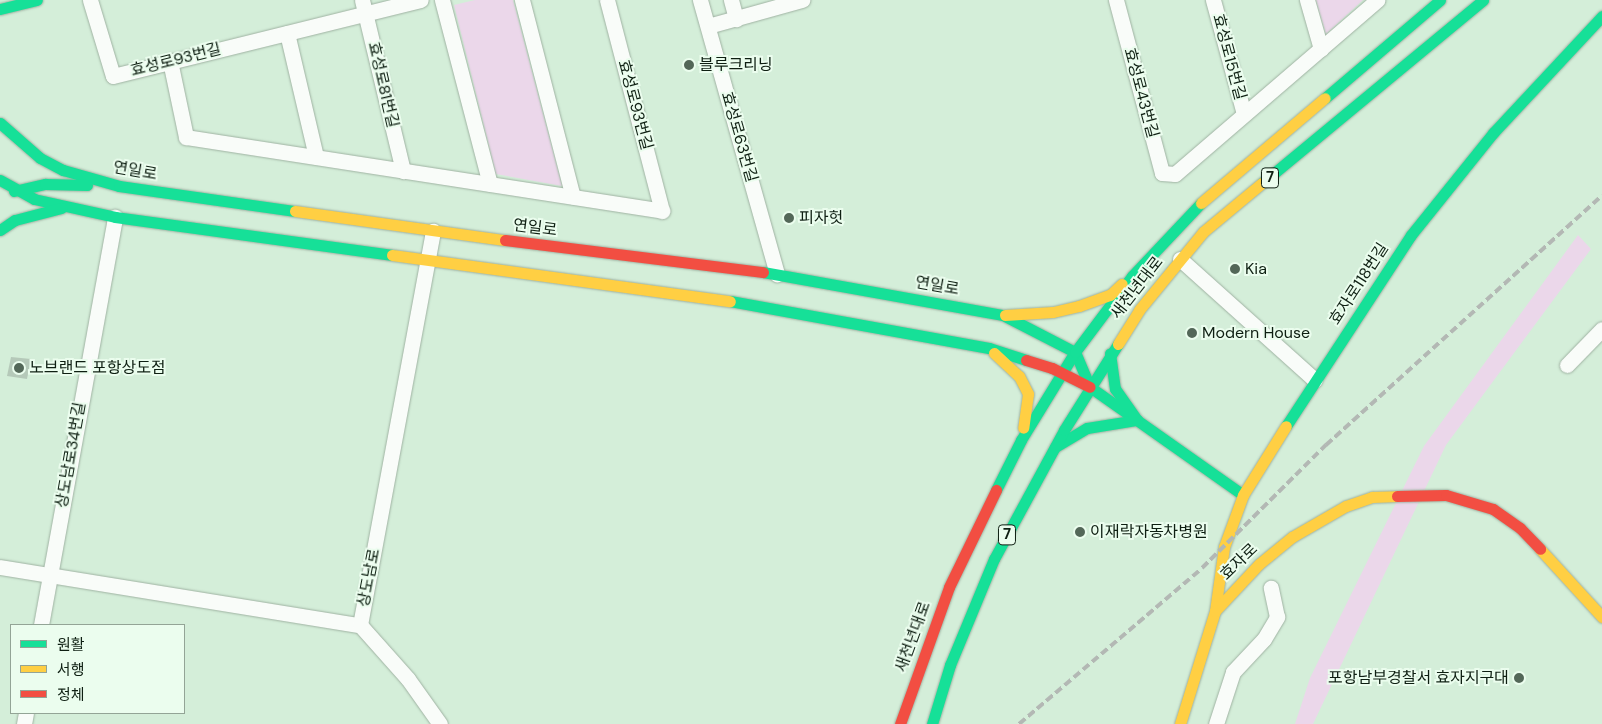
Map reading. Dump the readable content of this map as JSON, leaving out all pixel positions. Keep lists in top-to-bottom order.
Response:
{
  "streets": {
    "main road": [
      "연일로",
      "7",
      "효자로118번길",
      "새천년대로",
      "효자로"
    ],
    "street": [
      "효성로15번길",
      "효성로93번길",
      "효성로81번길",
      "효성로43번길",
      "효성로63번길",
      "상도남로34번길",
      "상도남로"
    ]
  },
  "crossings": [
    ["효성로15번길", "효성로43번길"],
    ["효성로93번길", "효성로81번길"],
    ["효성로63번길", "연일로"],
    ["연일로", "새천년대로"],
    ["연일로", "상도남로"],
    ["효자로118번길", "효자로"],
    ["상도남로34번길", "상도남로"]
  ],
  "places": [
    "블루크리닝",
    "피자헛",
    "Kia",
    "Modern House",
    "노브랜드 포항상도점",
    "이재락자동차병원",
    "포항남부경찰서 효자지구대"
  ],
  "legend": ["원활", "서행", "정체"]
}
